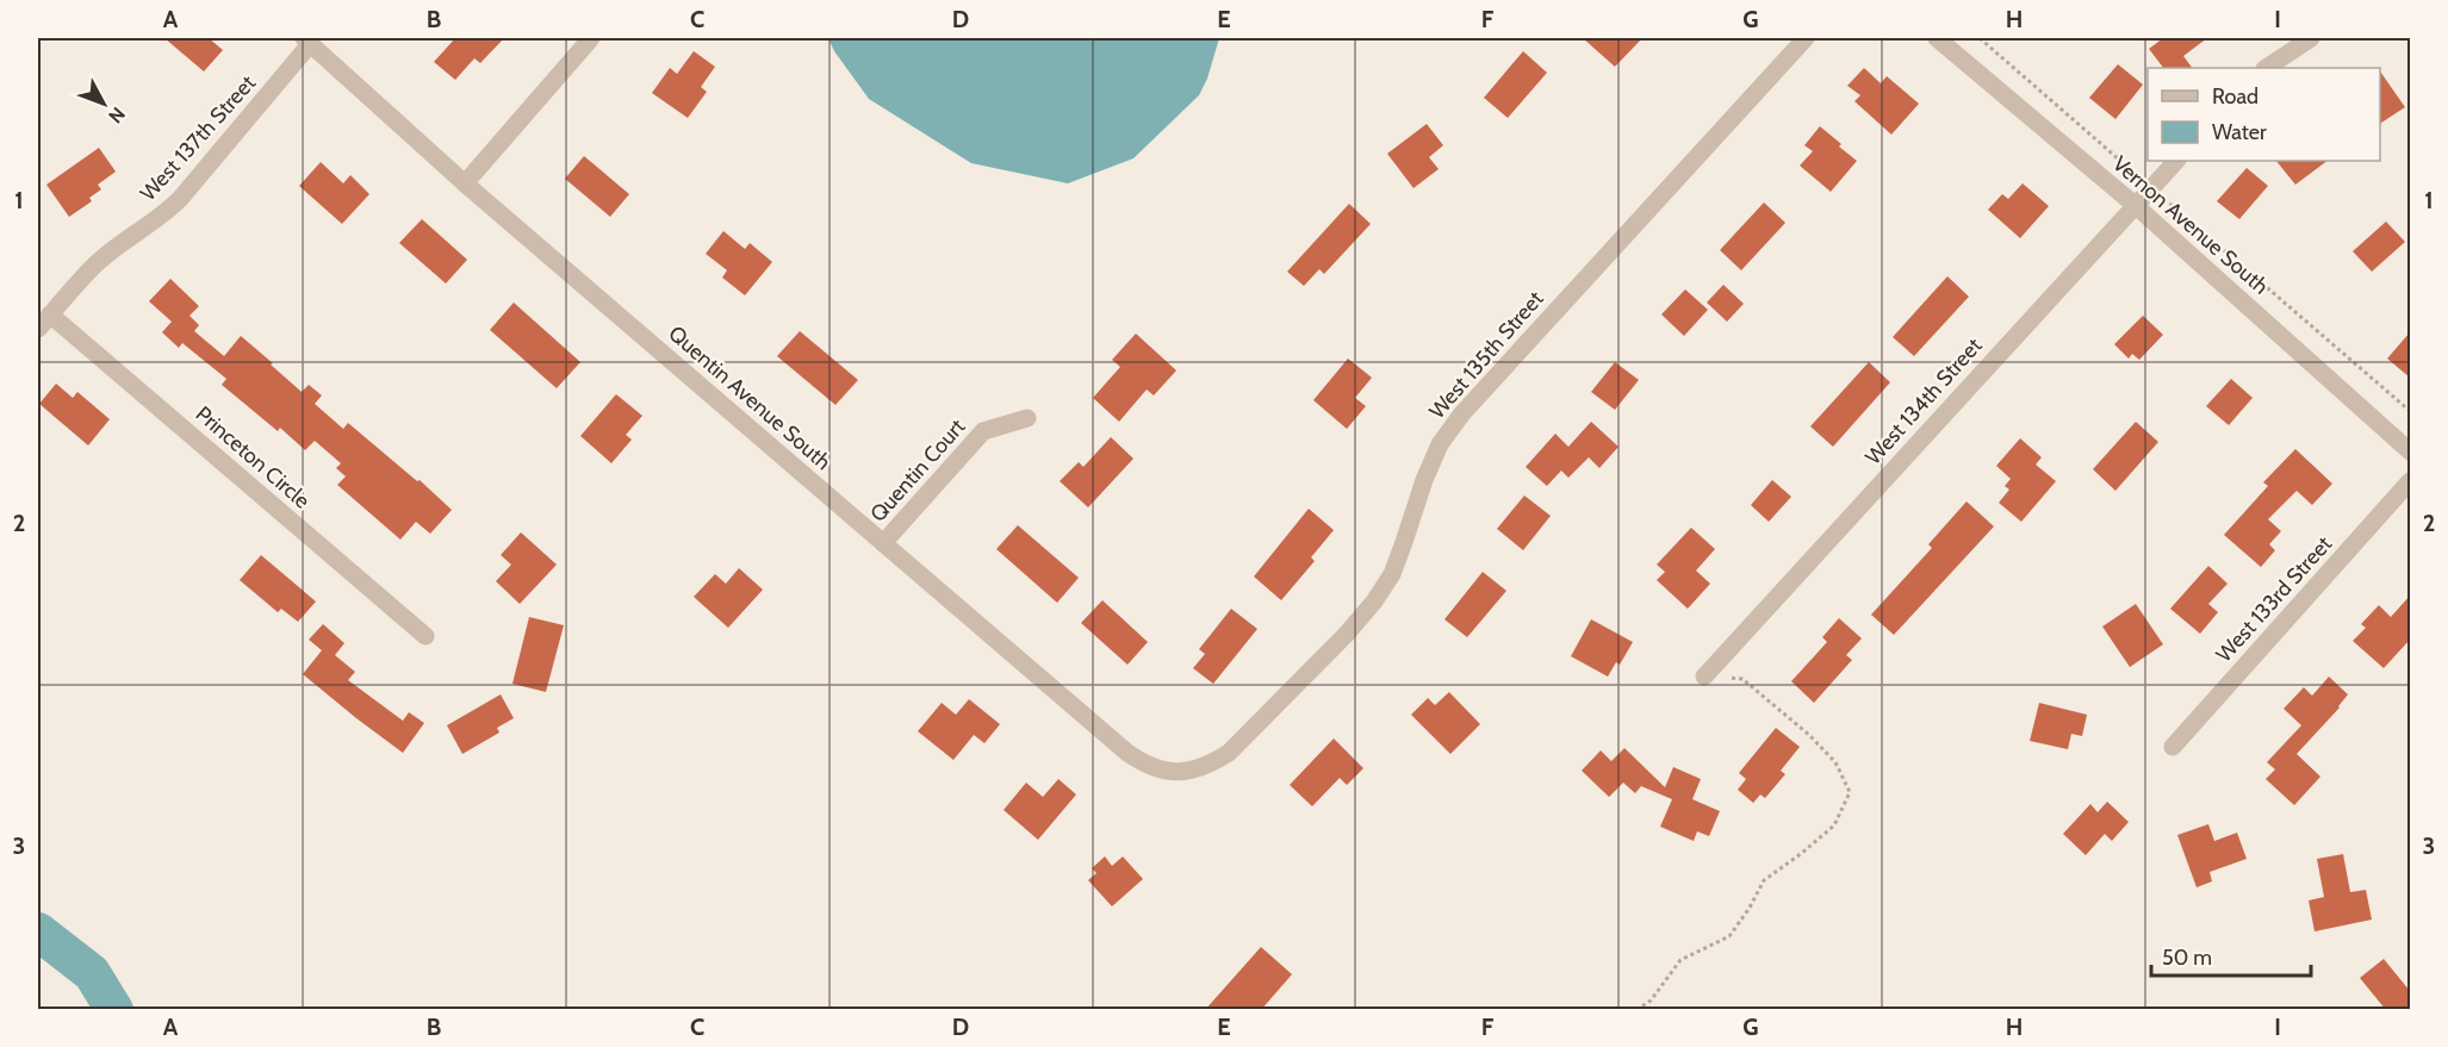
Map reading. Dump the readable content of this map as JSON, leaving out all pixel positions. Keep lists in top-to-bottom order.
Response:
{
  "streets": {
    "street": [
      "West 137th Street",
      "Vernon Avenue South",
      "West 135th Street",
      "Quentin Avenue South",
      "West 134th Street",
      "Princeton Circle",
      "Quentin Court",
      "West 133rd Street"
    ]
  },
  "crossings": [
    ["West 137th Street", "Quentin Avenue South"],
    ["West 137th Street", "Princeton Circle"],
    ["Vernon Avenue South", "West 134th Street"],
    ["West 135th Street", "Quentin Avenue South"],
    ["Quentin Avenue South", "Quentin Court"]
  ],
  "legend": ["Road", "Water"],
  "scale_bar": "50 m",
  "north": "bottom right",
  "grid": {
    "columns": [
      "A",
      "B",
      "C",
      "D",
      "E",
      "F",
      "G",
      "H",
      "I"
    ],
    "rows": ["1", "2", "3"]
  }
}
